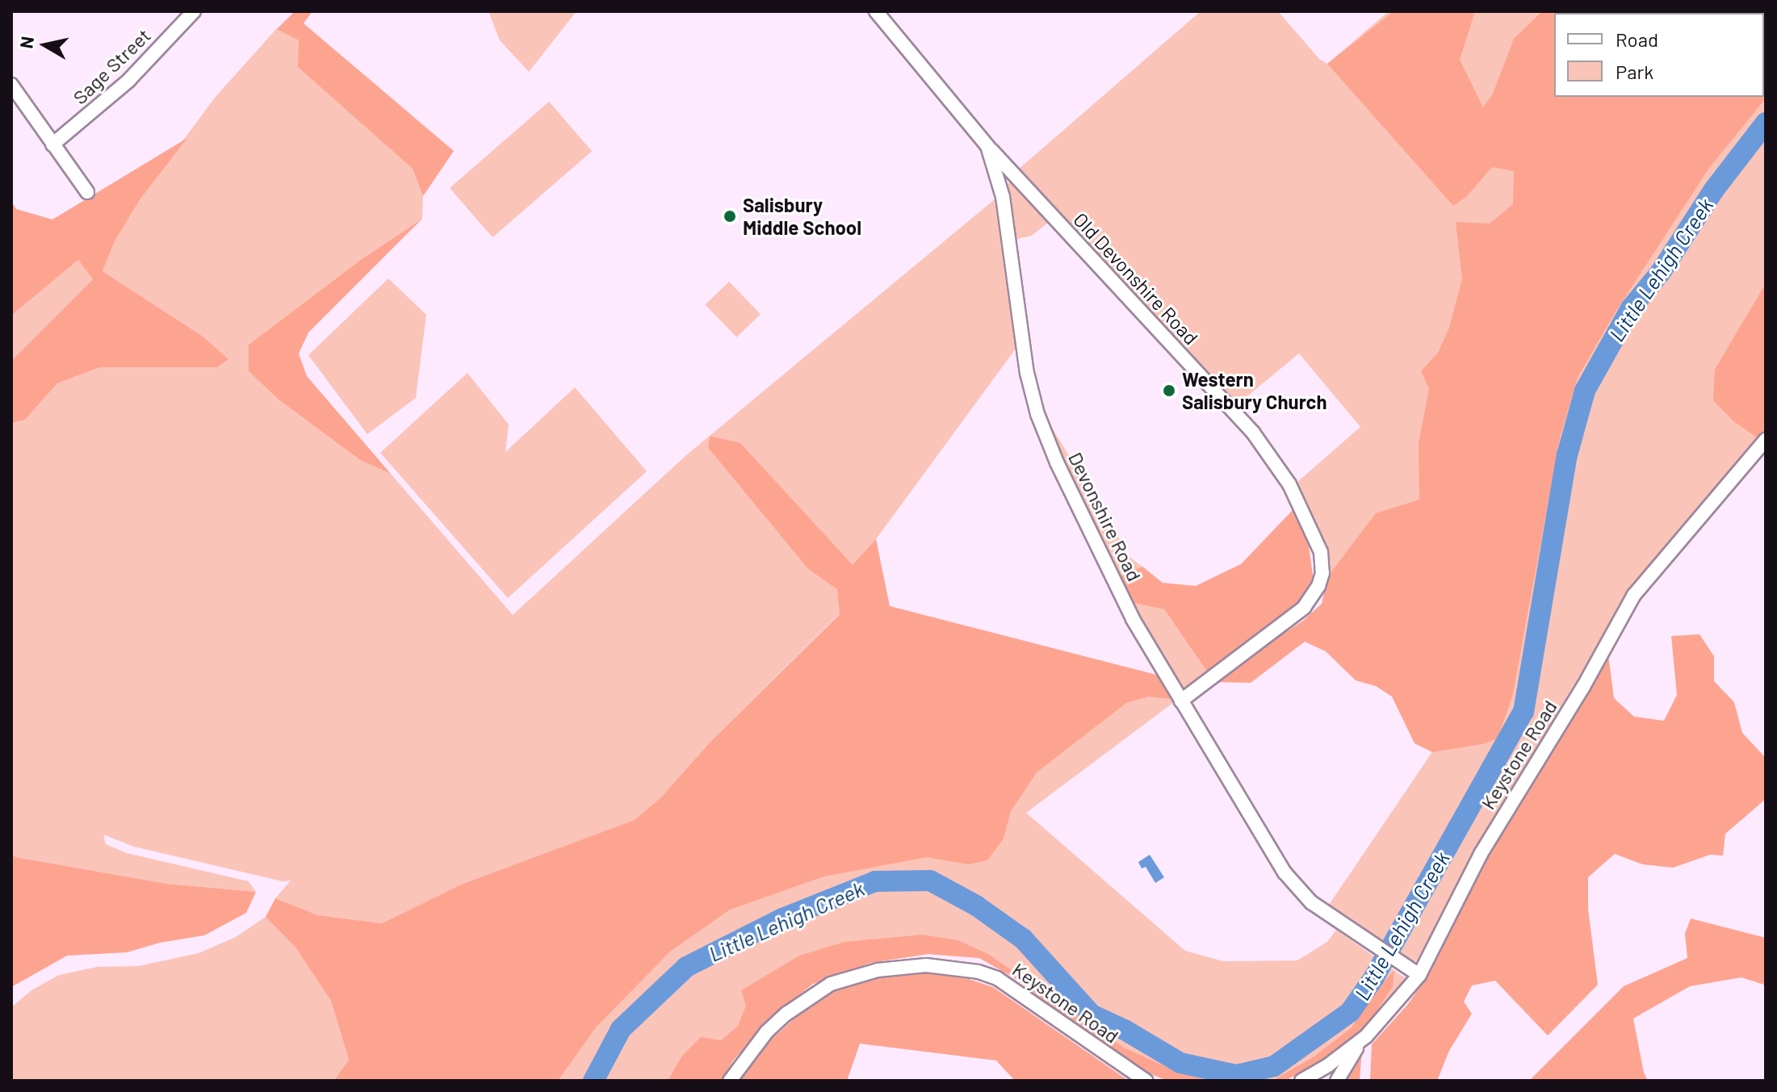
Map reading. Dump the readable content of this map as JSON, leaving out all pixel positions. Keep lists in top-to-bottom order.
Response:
{
  "streets": {
    "street": [
      "Sage Street",
      "Old Devonshire Road",
      "Devonshire Road",
      "Keystone Road"
    ]
  },
  "crossings": [
    ["Old Devonshire Road", "Devonshire Road"],
    ["Devonshire Road", "Keystone Road"]
  ],
  "water": ["Little Lehigh Creek"],
  "places": ["Salisbury Middle School", "Western Salisbury Church"],
  "legend": ["Road", "Park"],
  "north": "left"
}
